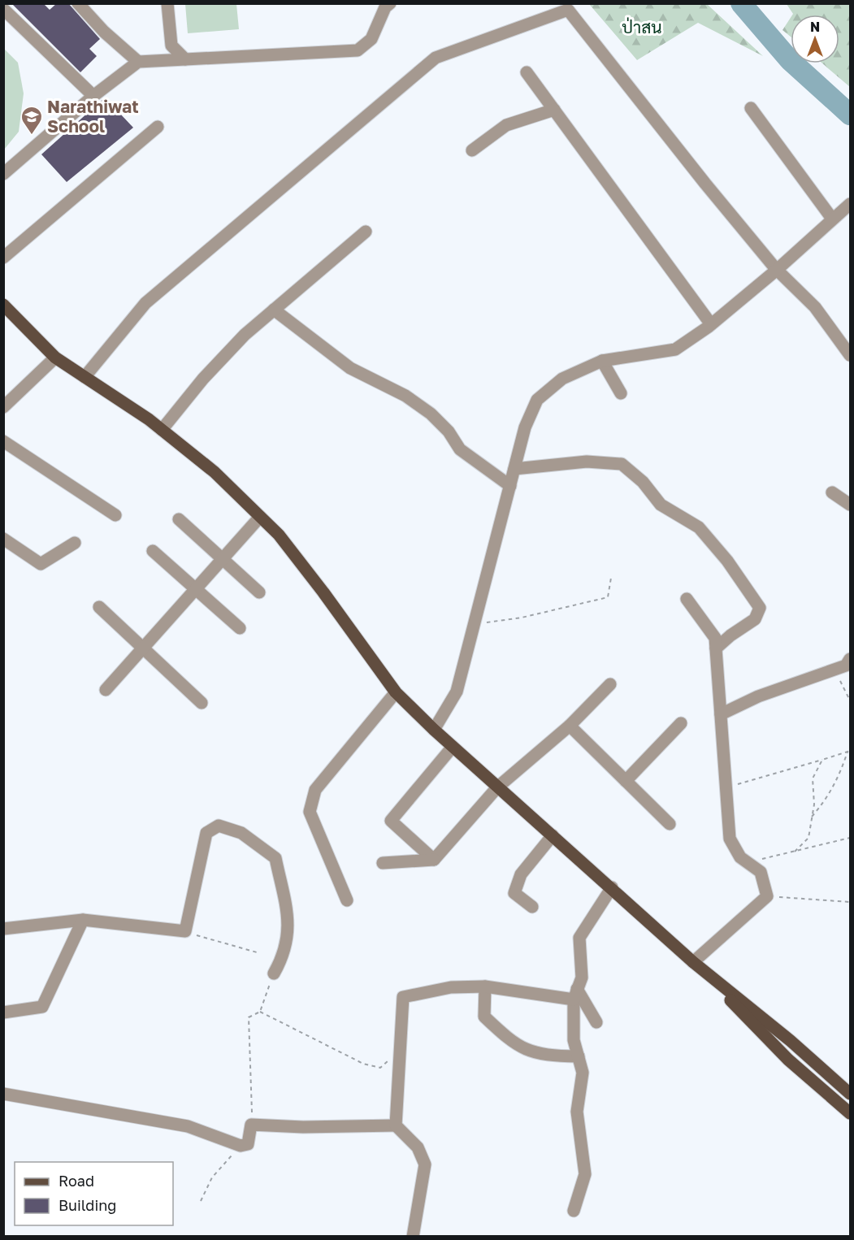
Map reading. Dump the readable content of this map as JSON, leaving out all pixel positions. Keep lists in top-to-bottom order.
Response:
{
  "parks": ["ป่าสน"],
  "places": {
    "school or university": ["Narathiwat School"]
  },
  "legend": ["Road", "Building"],
  "north": "top"
}
